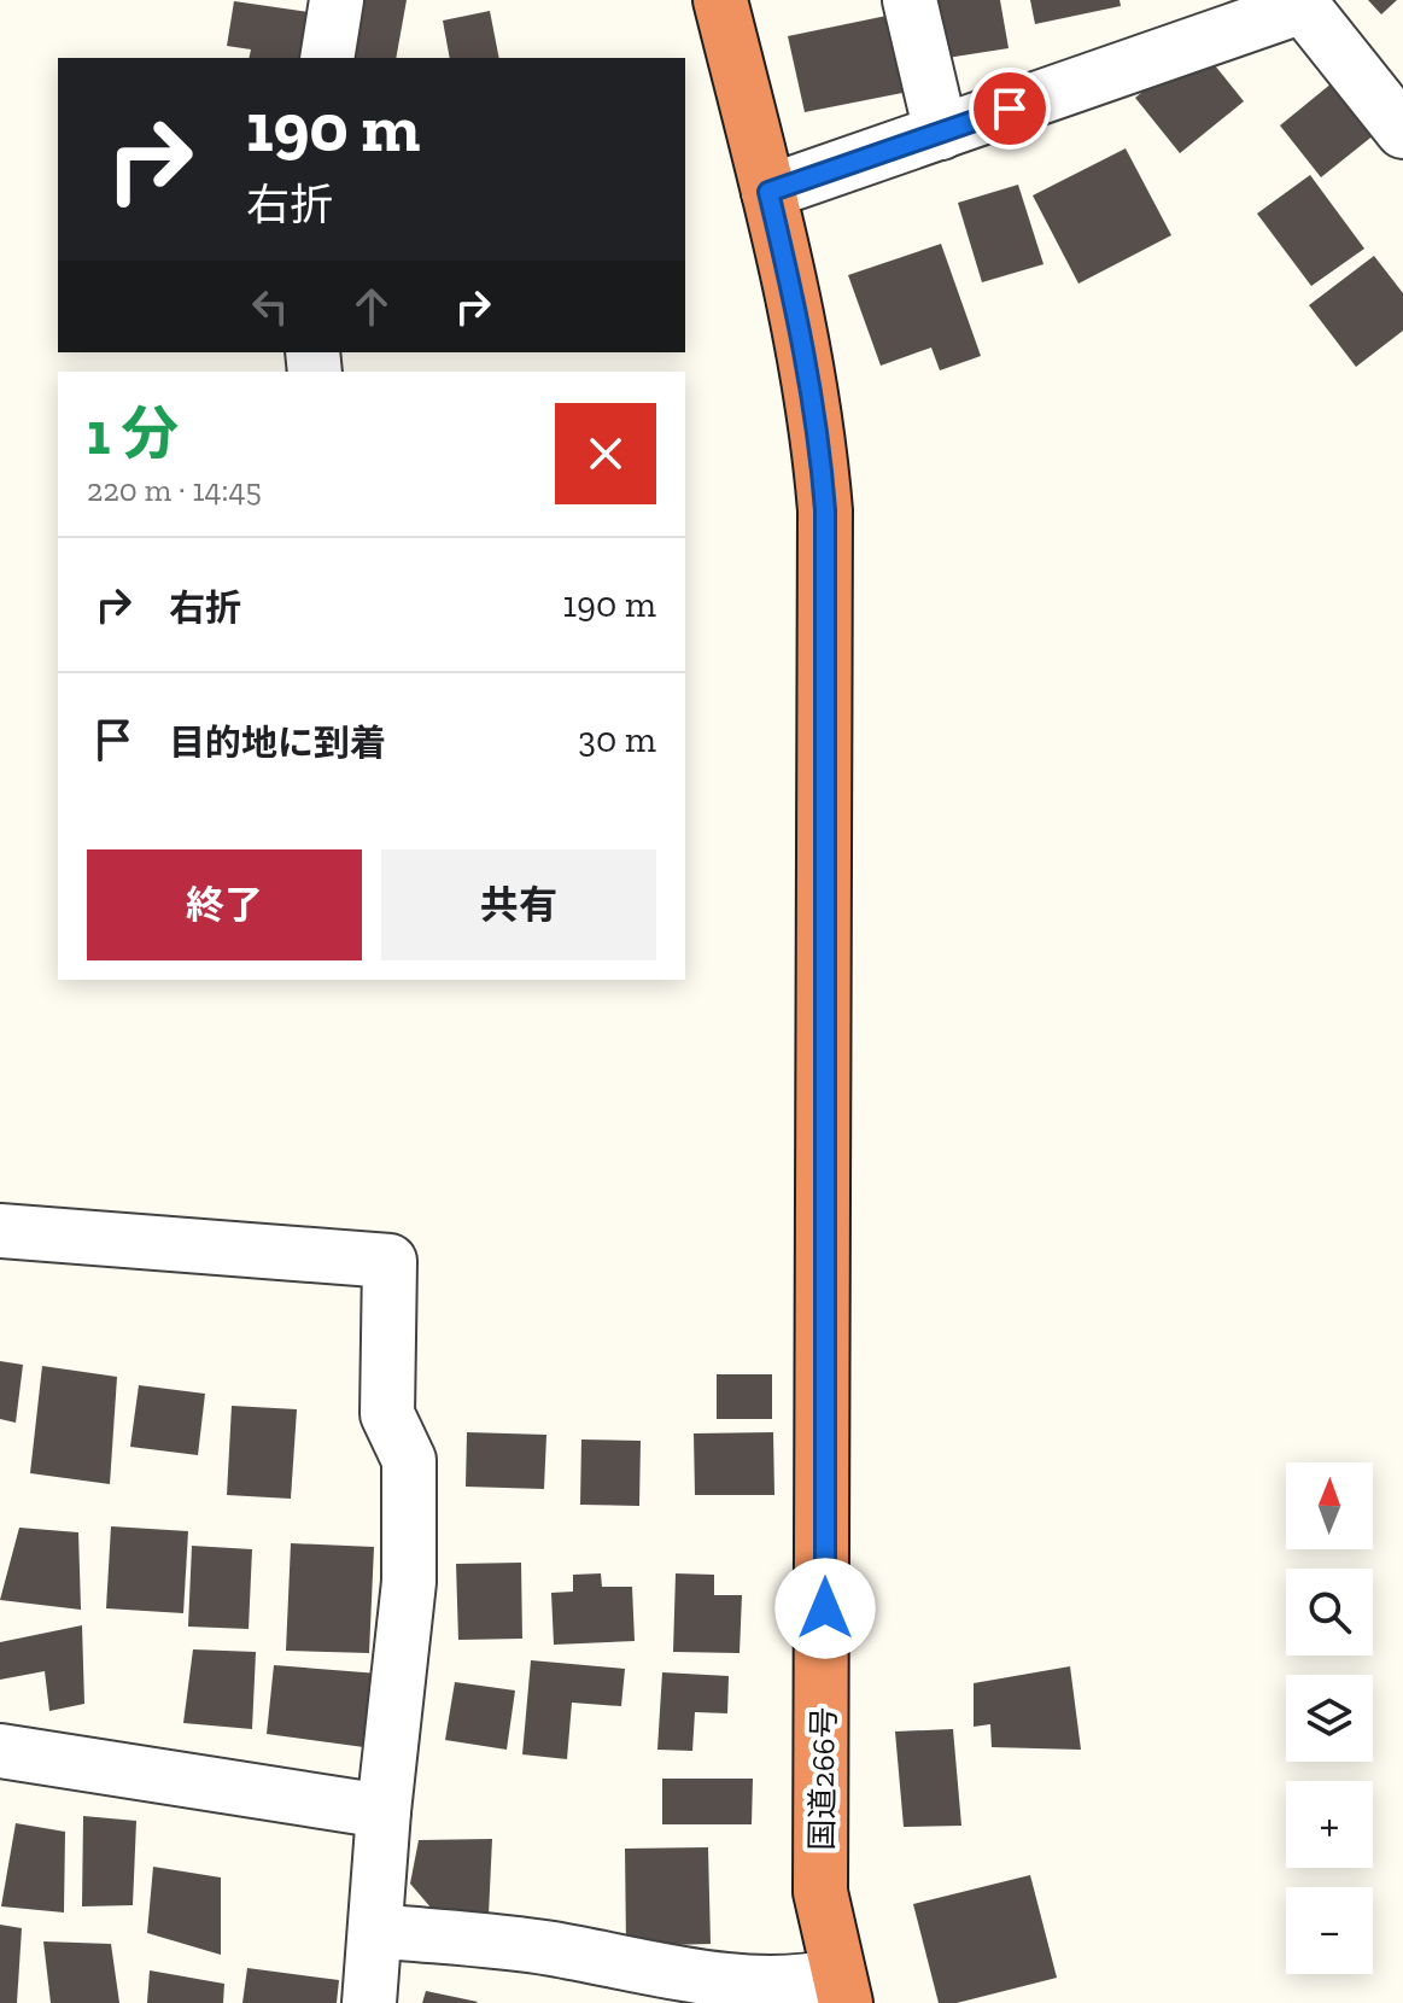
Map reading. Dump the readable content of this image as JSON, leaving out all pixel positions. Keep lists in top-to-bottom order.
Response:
{
  "streets": {
    "highway": ["国道266号"]
  },
  "north": "top",
  "page": {
    "turn": ["190 m", "右折"],
    "heading": ["1 分", "220 m · 14:45"],
    "list": [
      {
        "name": "右折",
        "value": "190 m"
      },
      {
        "name": "目的地に到着",
        "value": "30 m"
      }
    ],
    "buttons": ["終了", "共有"],
    "map_buttons": ["+", "−"]
  }
}
